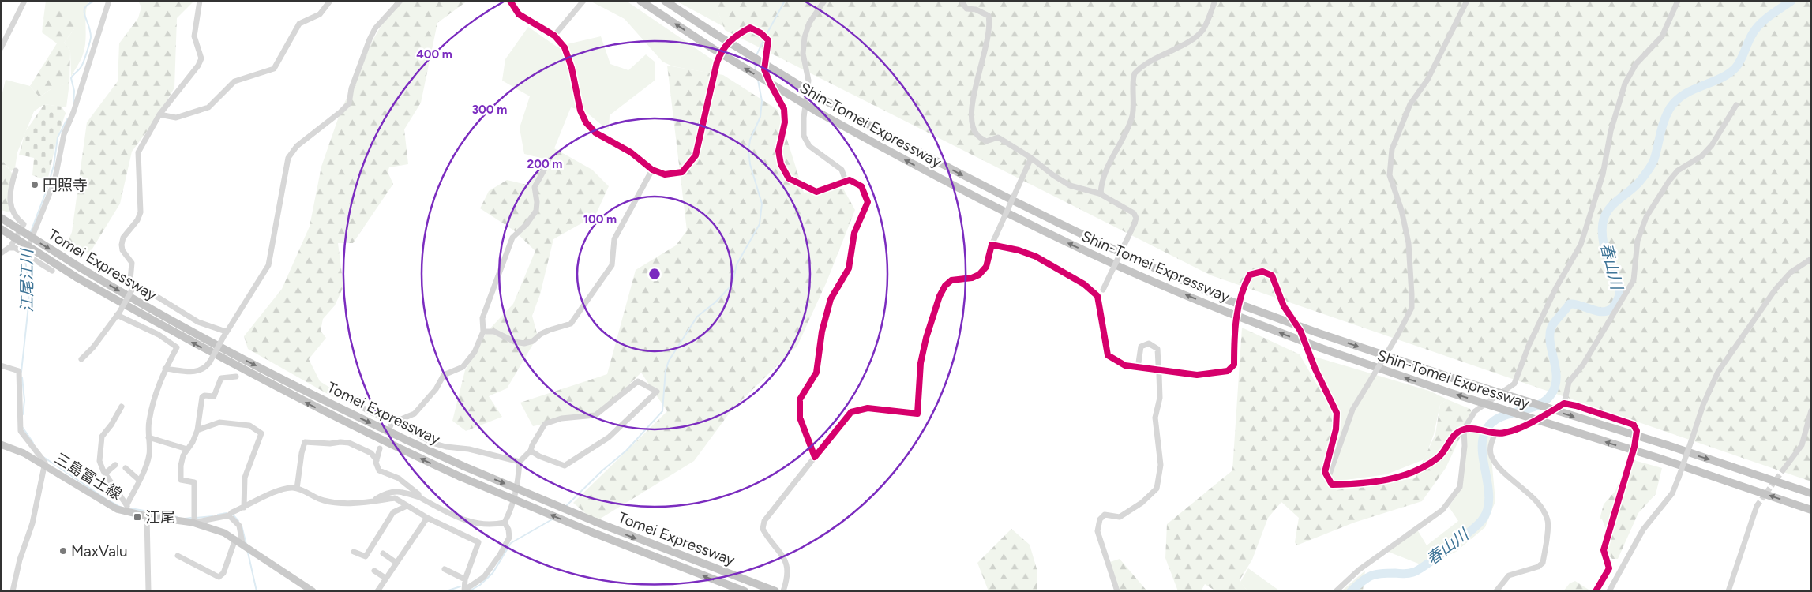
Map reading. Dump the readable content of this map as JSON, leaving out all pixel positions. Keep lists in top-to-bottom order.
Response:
{
  "streets": {
    "highway": ["Shin-Tomei Expressway", "Tomei Expressway"],
    "main road": ["三島富士線"]
  },
  "water": ["春山川", "江尾江川"],
  "places": {
    "other": ["円照寺", "MaxValu"],
    "transit": ["江尾"]
  },
  "rings": [
    "400 m",
    "300 m",
    "200 m",
    "100 m"
  ]
}
